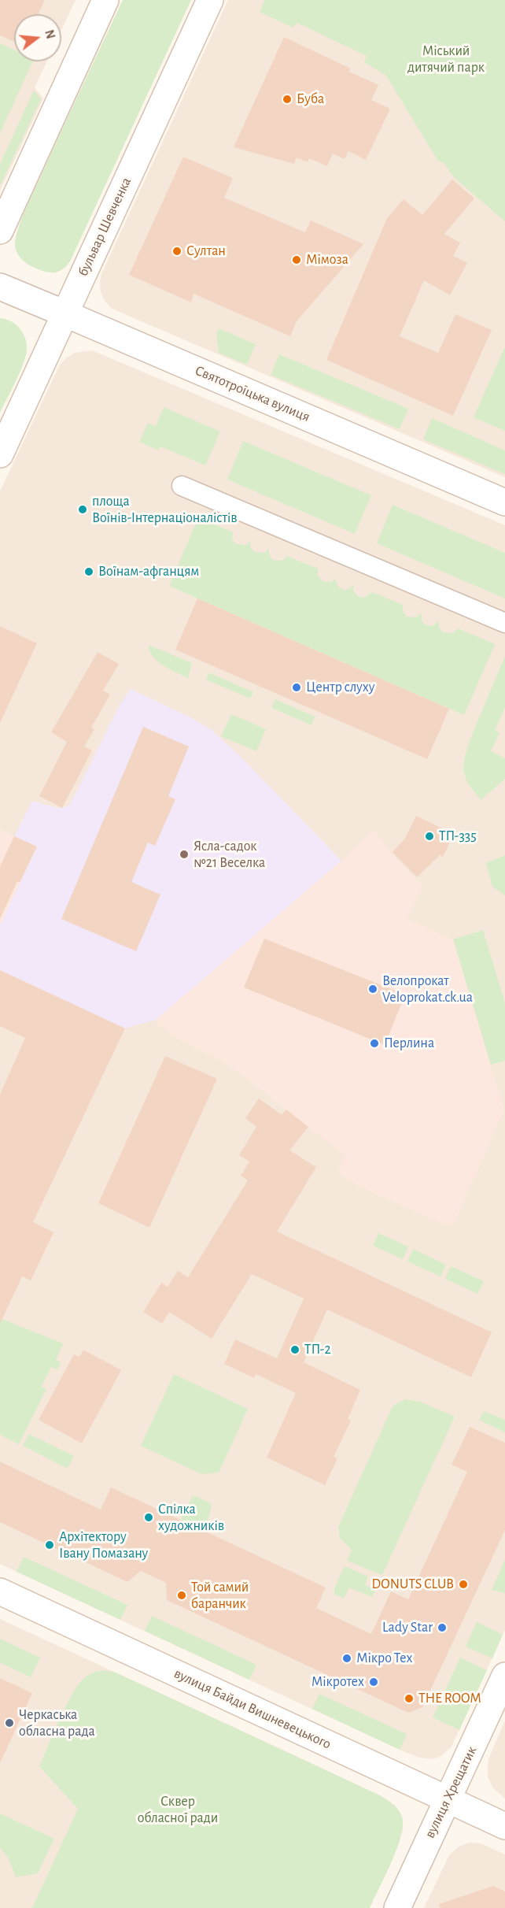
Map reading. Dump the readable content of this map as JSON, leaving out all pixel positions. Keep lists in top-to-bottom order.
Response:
{
  "streets": {
    "main road": [
      "бульвар Шевченка",
      "Святотроїцька вулиця",
      "вулиця Байди Вишневецького",
      "вулиця Хрещатик"
    ]
  },
  "crossings": [
    ["бульвар Шевченка", "Святотроїцька вулиця"],
    ["вулиця Байди Вишневецького", "вулиця Хрещатик"]
  ],
  "parks": ["Міський дитячий парк", "Сквер обласної ради"],
  "places": [
    "Буба",
    "Султан",
    "Мімоза",
    "площа Воїнів-Інтернаціоналістів",
    "Воїнам-афганцям",
    "Центр слуху",
    "ТП-335",
    "Ясла-садок №21 Веселка",
    "Велопрокат Veloprokat.ck.ua",
    "Перлина",
    "ТП-2",
    "Спілка художників",
    "Архітектору Івану Помазану",
    "DONUTS CLUB",
    "Той самий баранчик",
    "Lady Star",
    "Мікро Тех",
    "Мікротех",
    "THE ROOM",
    "Черкаська обласна рада"
  ],
  "north": "right"
}
